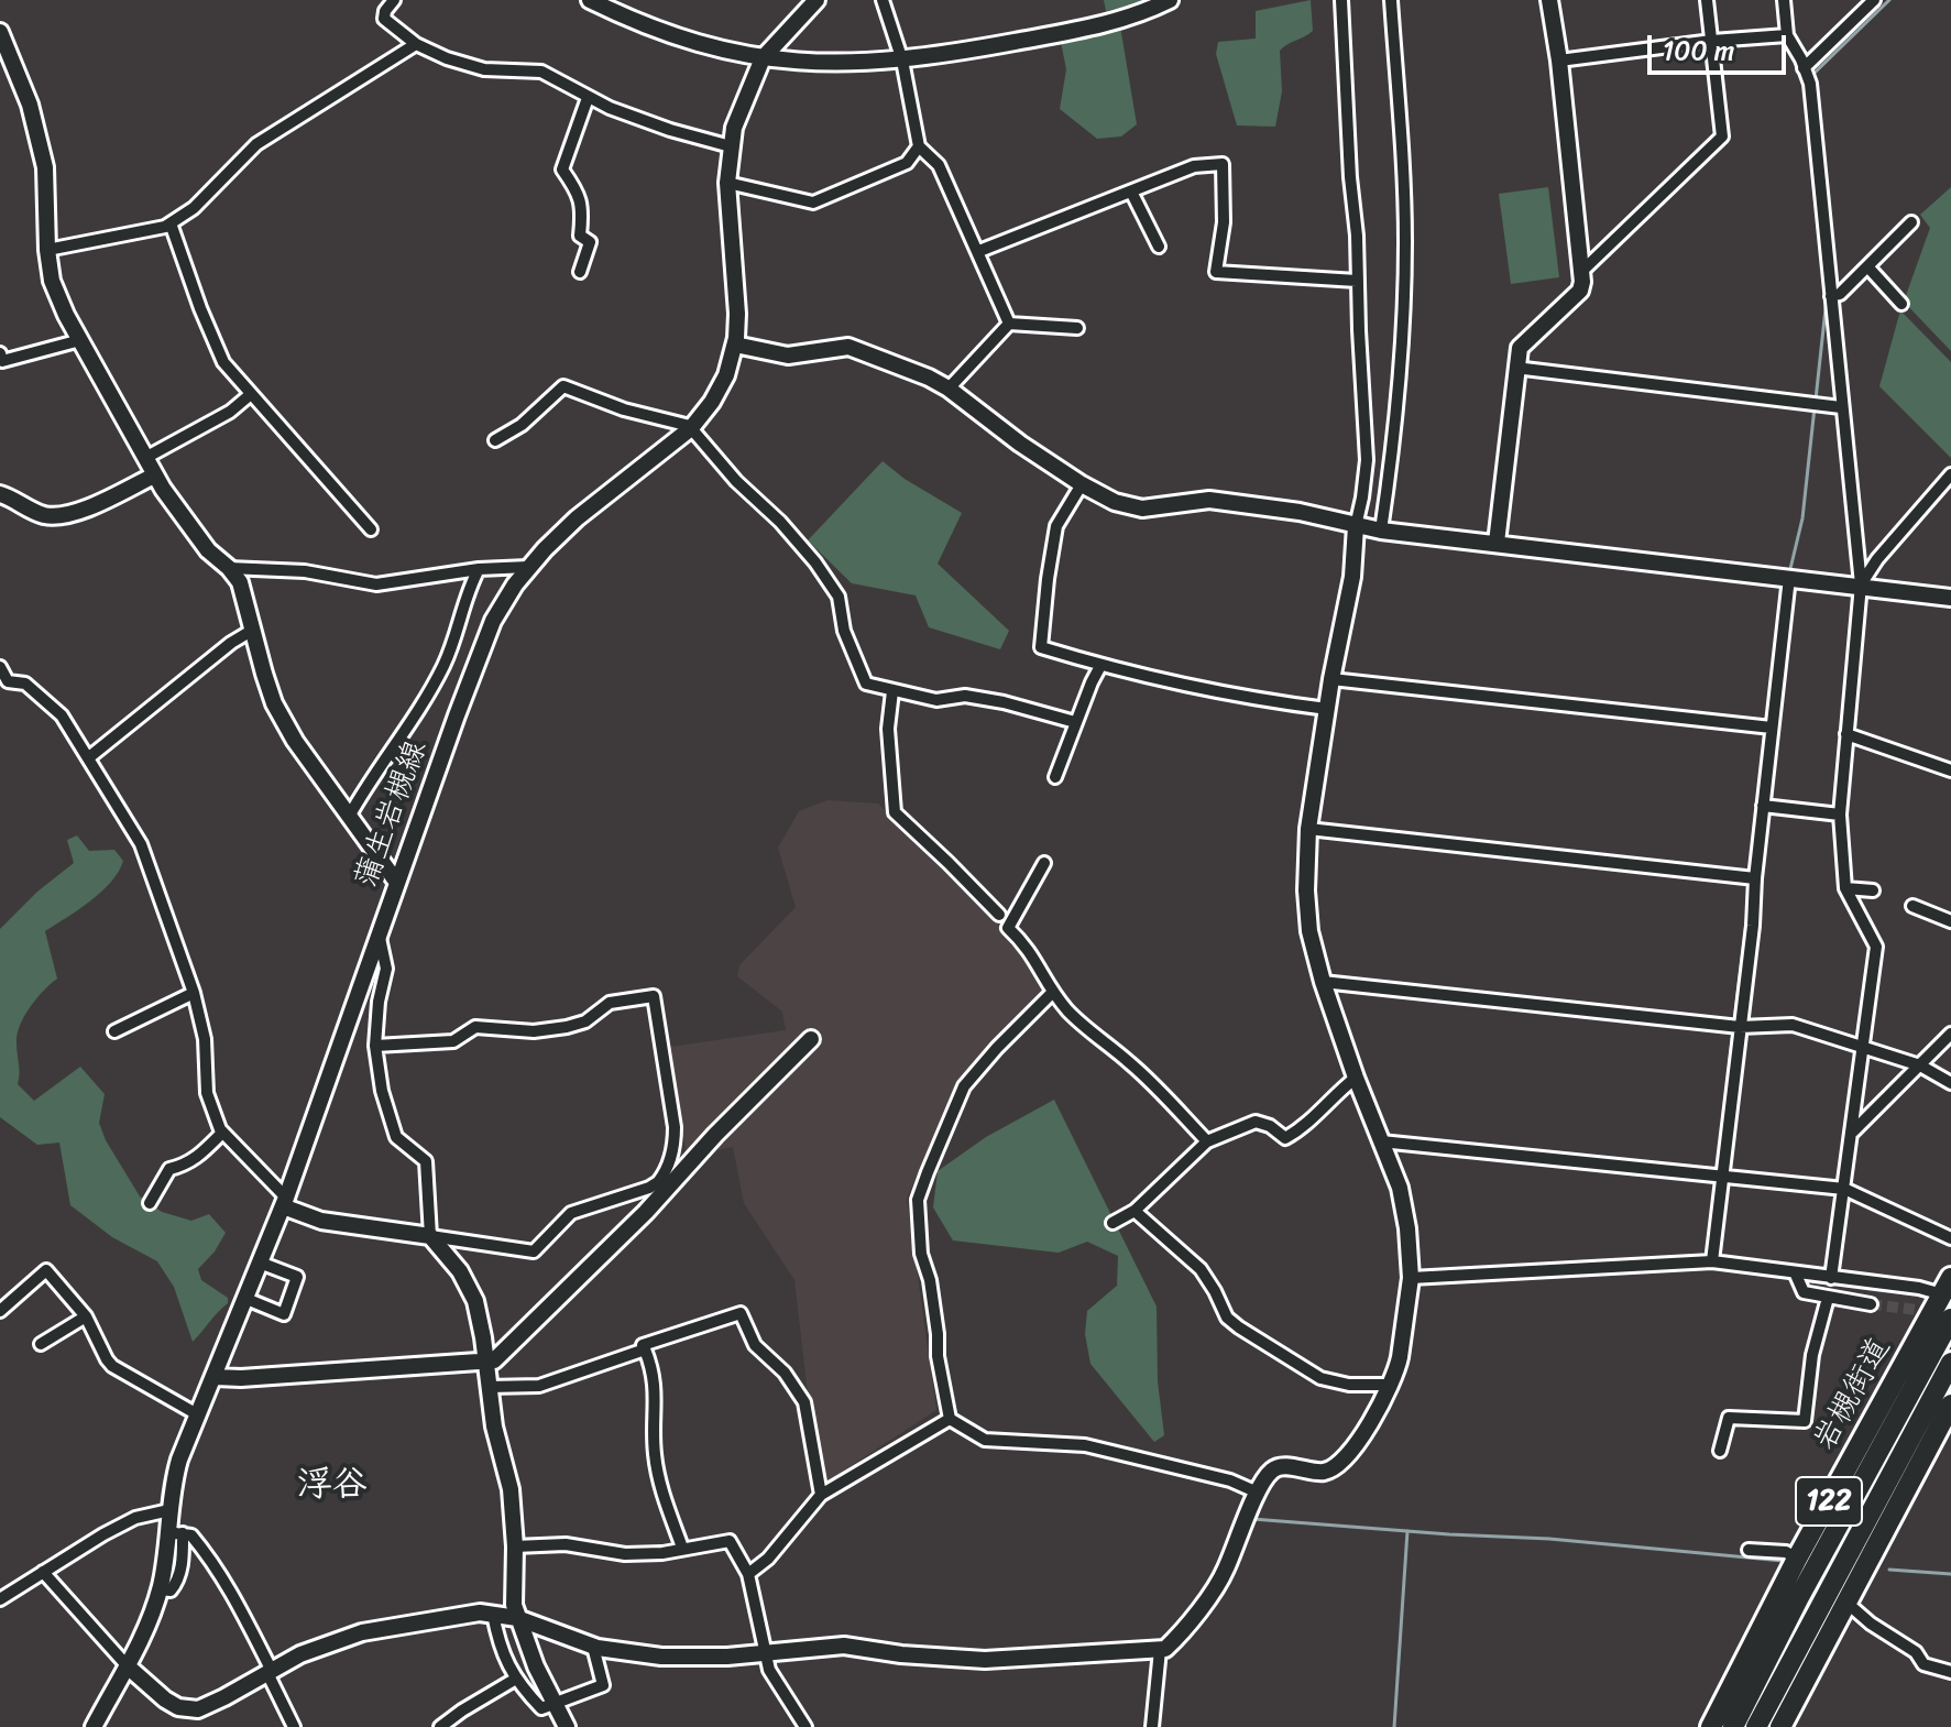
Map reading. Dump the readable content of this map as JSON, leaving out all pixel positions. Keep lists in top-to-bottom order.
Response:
{
  "streets": {
    "highway": ["岩槻街道", "122"],
    "street": ["蒲生岩槻線"]
  },
  "districts": ["浮谷"],
  "scale_bar": "100 m"
}
